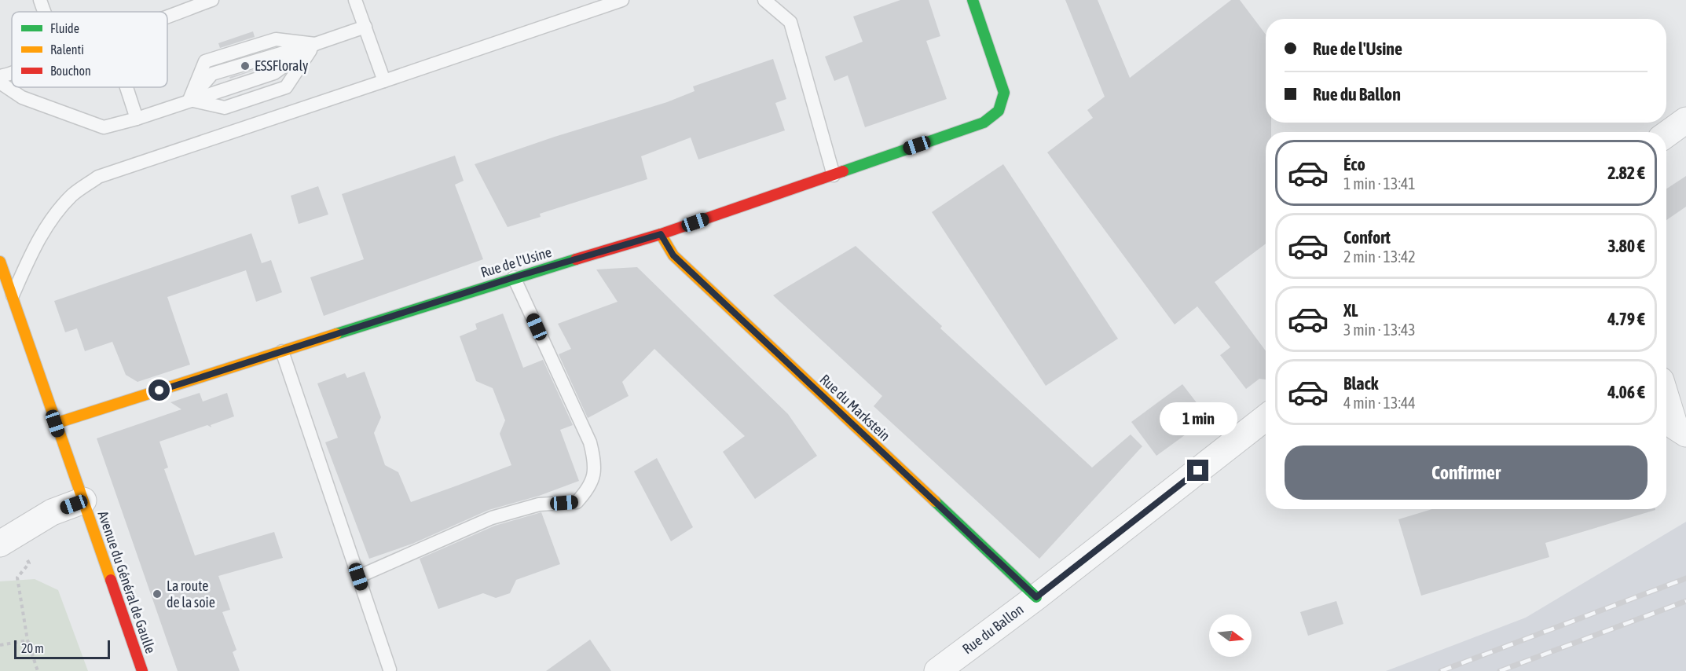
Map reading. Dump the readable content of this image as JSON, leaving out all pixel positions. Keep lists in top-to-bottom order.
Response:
{
  "streets": {
    "street": [
      "Rue de l'Usine",
      "Rue du Markstein",
      "Avenue du Général de Gaulle",
      "Rue du Ballon"
    ]
  },
  "crossings": [
    ["Rue de l'Usine", "Rue du Markstein"],
    ["Rue de l'Usine", "Avenue du Général de Gaulle"],
    ["Rue du Markstein", "Rue du Ballon"]
  ],
  "places": ["ESSFloraly", "La route de la soie"],
  "legend": ["Fluide", "Ralenti", "Bouchon"],
  "scale_bar": "20 m",
  "north": "right",
  "page": {
    "banner": ["Rue de l'Usine", "Rue du Ballon"],
    "list": [
      {
        "name": "Éco",
        "note": "1 min · 13:41",
        "value": "2.82 €"
      },
      {
        "name": "Confort",
        "note": "2 min · 13:42",
        "value": "3.80 €"
      },
      {
        "name": "XL",
        "note": "3 min · 13:43",
        "value": "4.79 €"
      },
      {
        "name": "Black",
        "note": "4 min · 13:44",
        "value": "4.06 €"
      }
    ],
    "bubble": "1 min",
    "buttons": "Confirmer",
    "scale": "20 m"
  }
}
